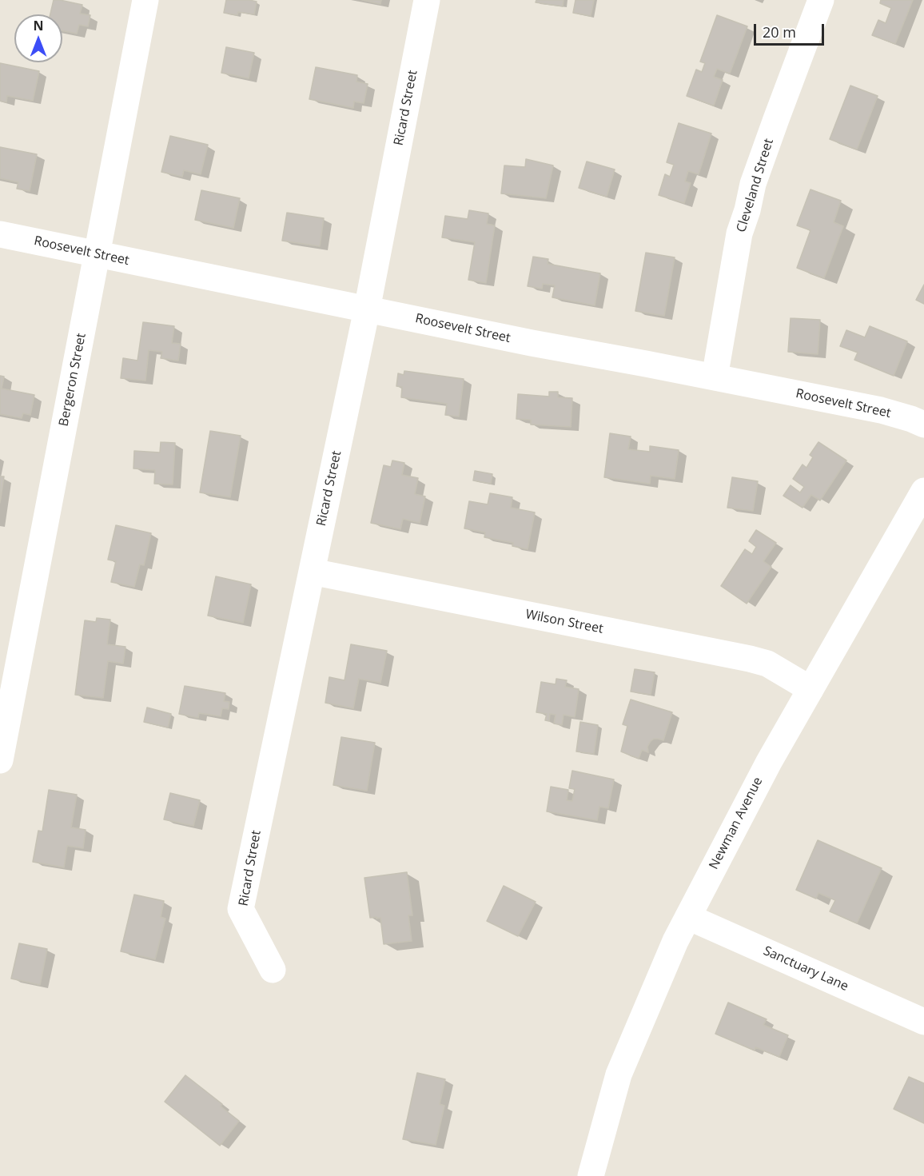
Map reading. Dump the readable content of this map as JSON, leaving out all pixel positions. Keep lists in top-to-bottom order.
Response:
{
  "streets": {
    "street": [
      "Ricard Street",
      "Cleveland Street",
      "Roosevelt Street",
      "Bergeron Street",
      "Wilson Street",
      "Newman Avenue",
      "Sanctuary Lane"
    ]
  },
  "crossings": [
    ["Ricard Street", "Roosevelt Street"],
    ["Ricard Street", "Wilson Street"],
    ["Cleveland Street", "Roosevelt Street"],
    ["Roosevelt Street", "Bergeron Street"],
    ["Wilson Street", "Newman Avenue"],
    ["Newman Avenue", "Sanctuary Lane"]
  ],
  "scale_bar": "20 m",
  "north": "top"
}
